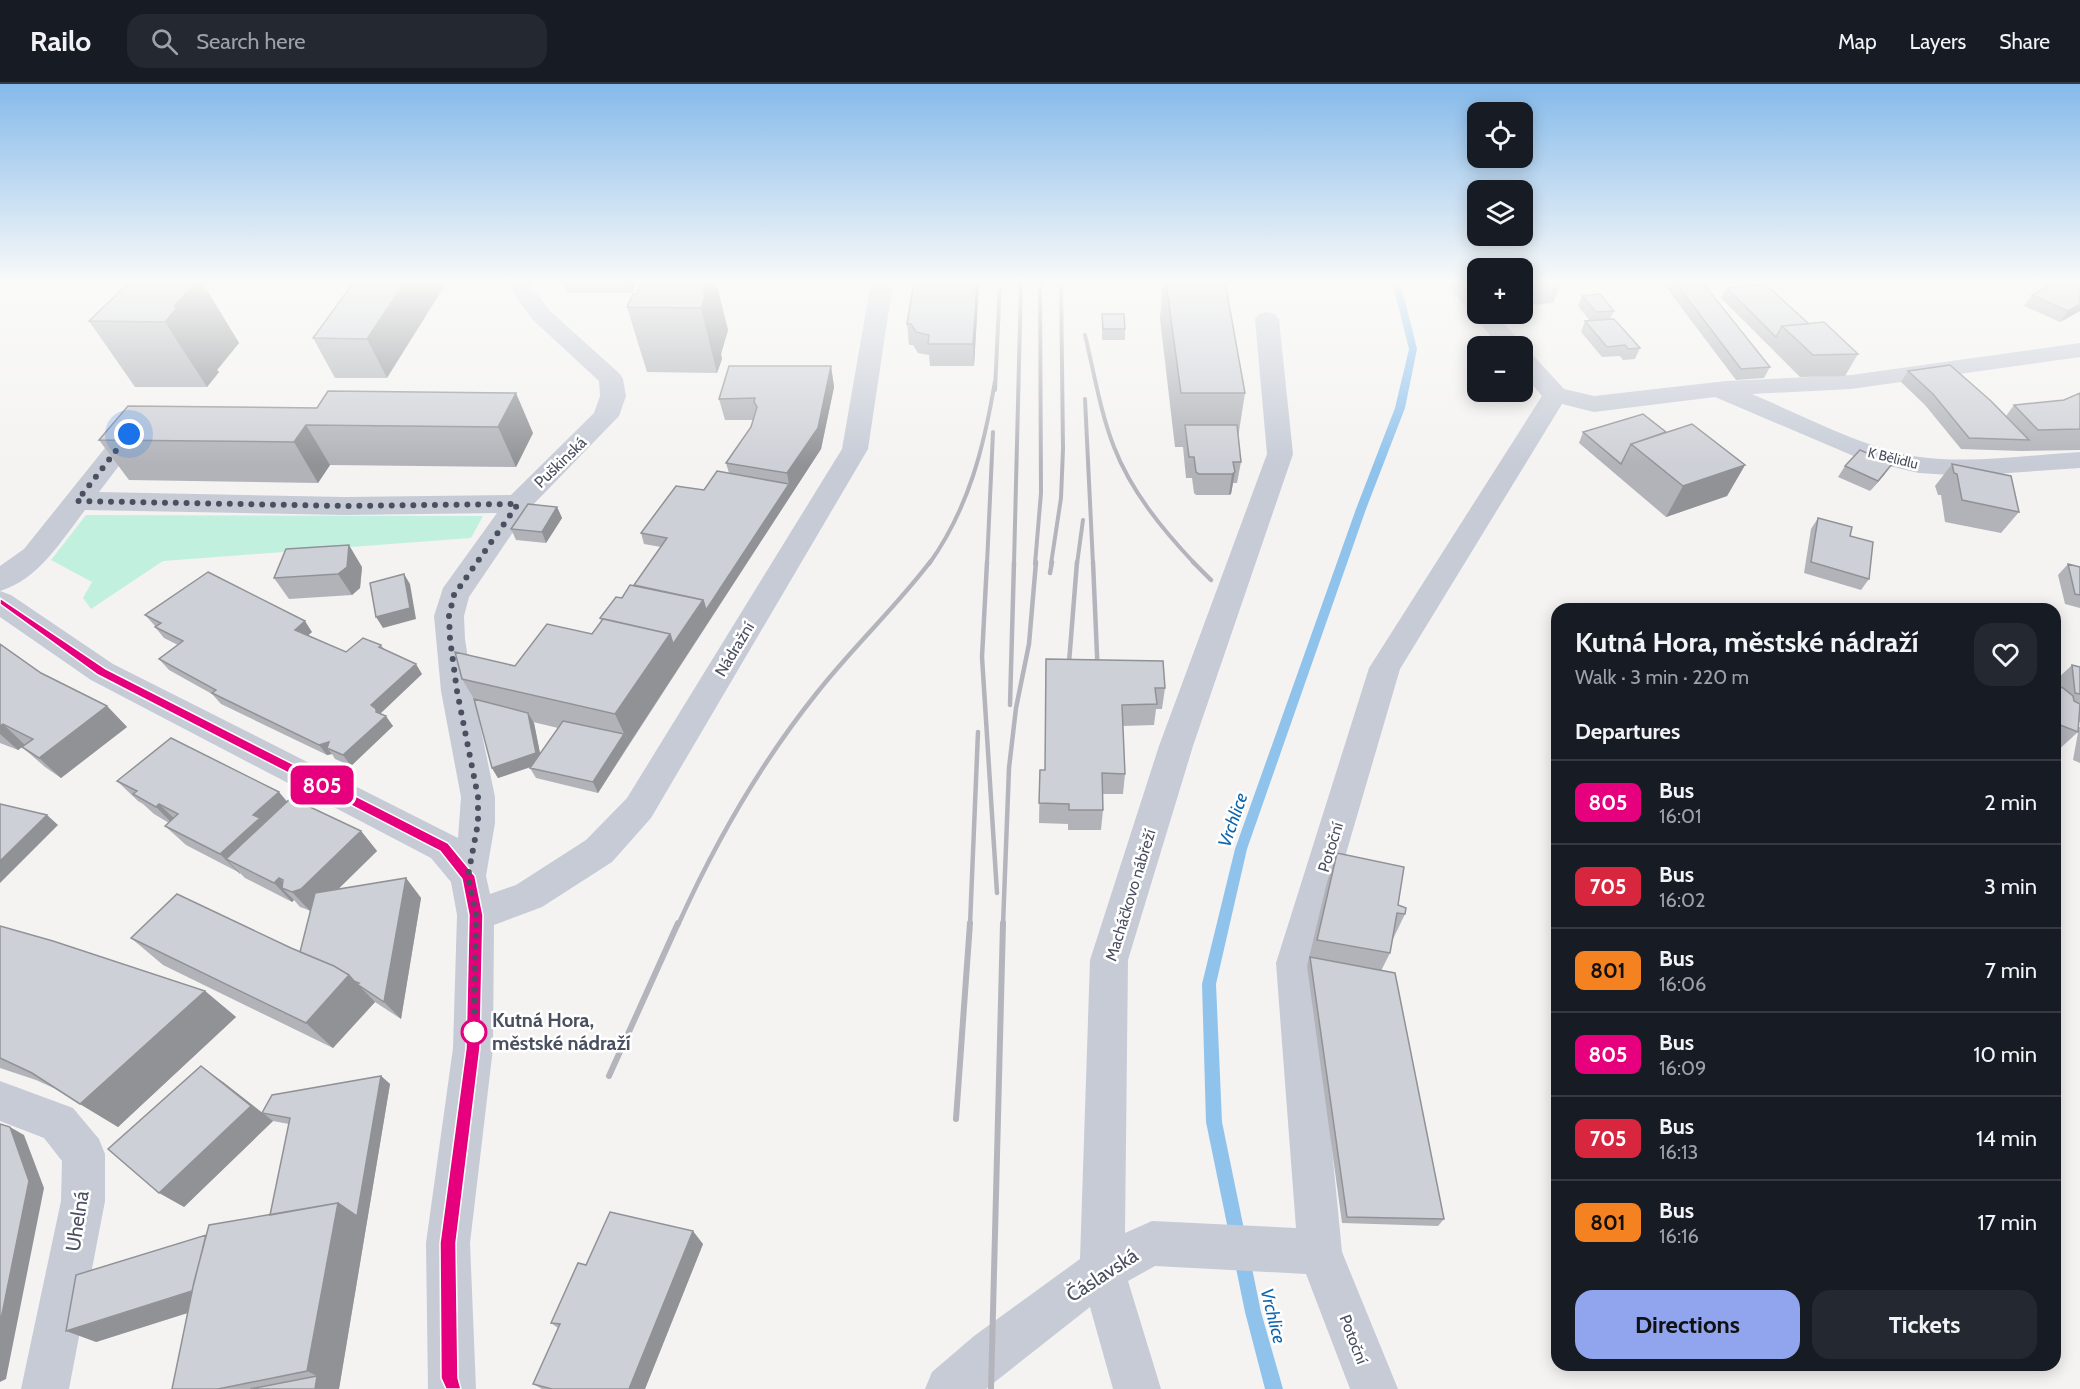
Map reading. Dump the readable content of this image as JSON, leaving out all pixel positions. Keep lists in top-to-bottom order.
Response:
{
  "streets": {
    "street": [
      "K Bělidlu",
      "Puškinská",
      "Nádražní",
      "Potoční",
      "Macháčkovo nábřeží",
      "Uhelná",
      "Čáslavská"
    ]
  },
  "crossings": [
    ["K Bělidlu", "Potoční"],
    ["Potoční", "Čáslavská"],
    ["Macháčkovo nábřeží", "Čáslavská"]
  ],
  "water": ["Vrchlice"],
  "places": ["Kutná Hora, městské nádraží"],
  "lines": ["bus line 805"],
  "page": {
    "header": "Railo",
    "search": "Search here",
    "nav": ["Map", "Layers", "Share"],
    "on_map": "805",
    "map_buttons": ["+", "−"],
    "heading": [
      ["Kutná Hora, městské nádraží", "Walk · 3 min · 220 m"],
      "Departures"
    ],
    "list": [
      {
        "mark": "805",
        "name": "Bus",
        "note": "16:01",
        "value": "2 min"
      },
      {
        "mark": "705",
        "name": "Bus",
        "note": "16:02",
        "value": "3 min"
      },
      {
        "mark": "801",
        "name": "Bus",
        "note": "16:06",
        "value": "7 min"
      },
      {
        "mark": "805",
        "name": "Bus",
        "note": "16:09",
        "value": "10 min"
      },
      {
        "mark": "705",
        "name": "Bus",
        "note": "16:13",
        "value": "14 min"
      },
      {
        "mark": "801",
        "name": "Bus",
        "note": "16:16",
        "value": "17 min"
      }
    ],
    "buttons": ["Directions", "Tickets"]
  }
}
